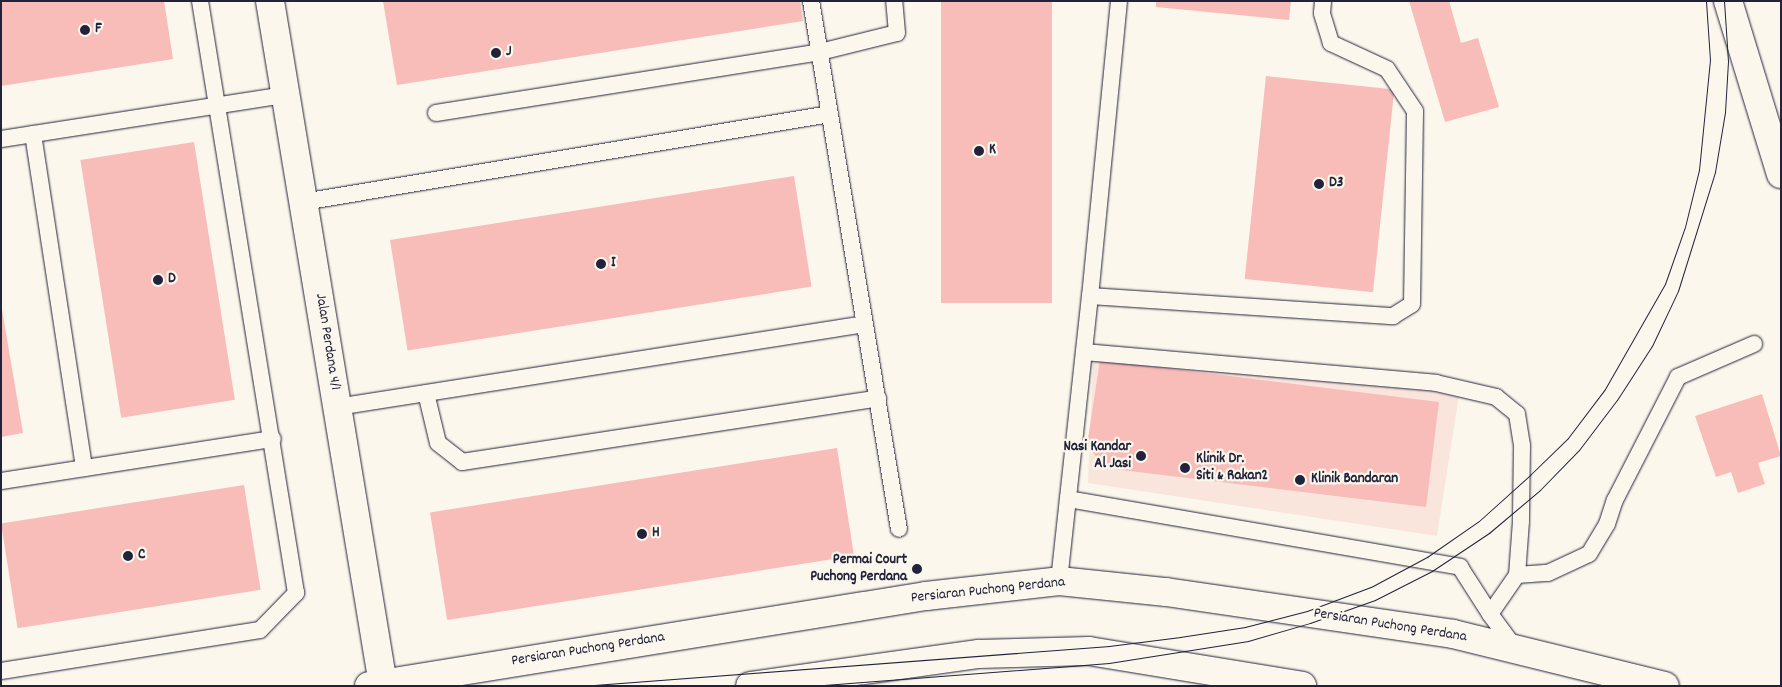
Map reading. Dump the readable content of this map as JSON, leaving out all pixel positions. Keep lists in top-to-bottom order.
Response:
{
  "streets": {
    "main road": ["Jalan Perdana 4/1", "Persiaran Puchong Perdana"]
  },
  "crossings": [
    ["Jalan Perdana 4/1", "Persiaran Puchong Perdana"]
  ],
  "places": [
    "F",
    "J",
    "K",
    "D3",
    "I",
    "D",
    "Nasi Kandar Al Jasi",
    "Klinik Dr. Siti & Rakan2",
    "Klinik Bandaran",
    "H",
    "C",
    "Permai Court Puchong Perdana"
  ]
}
